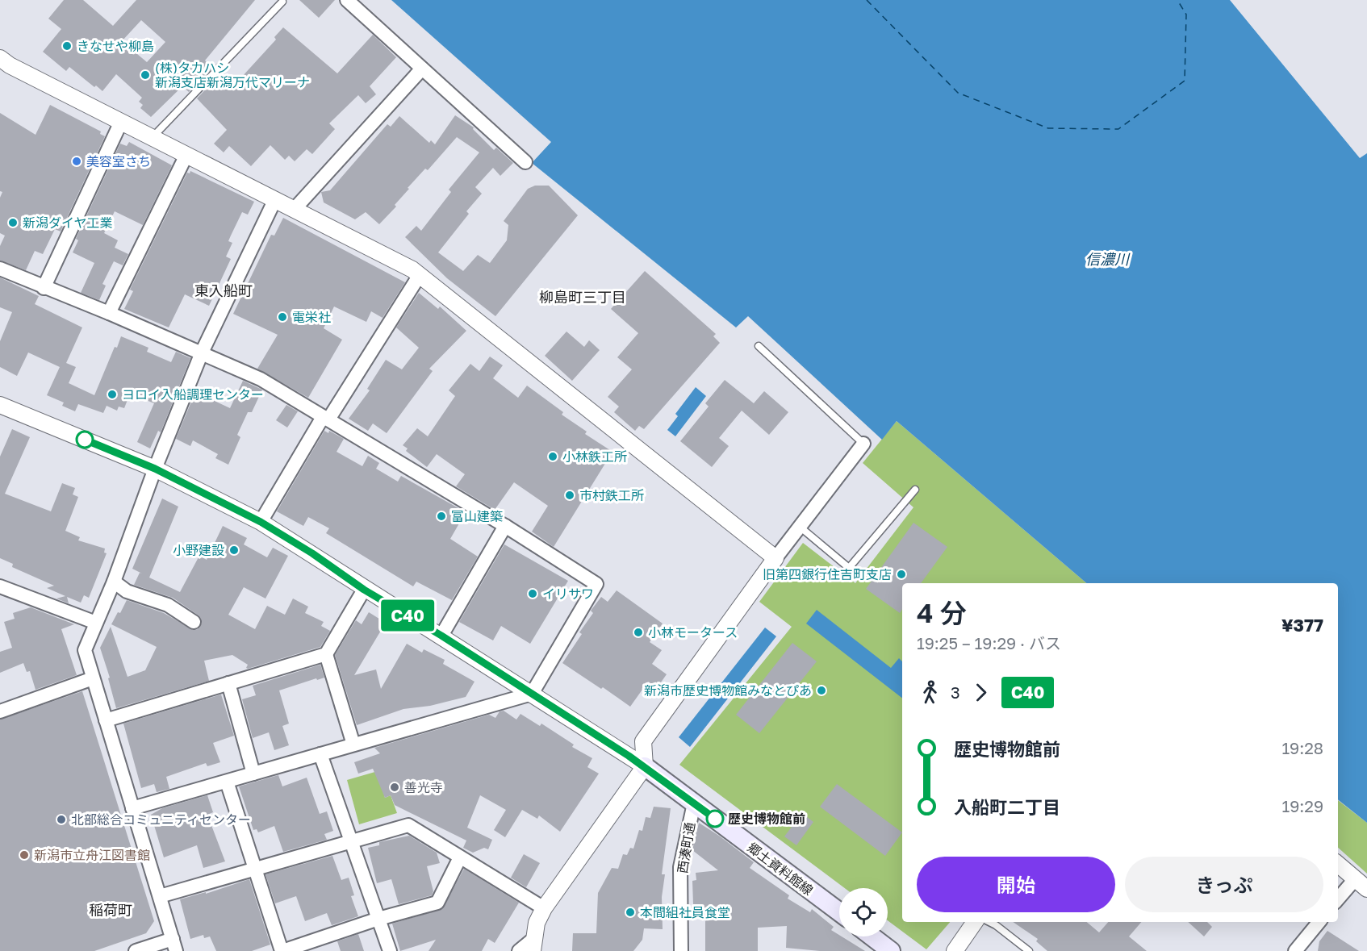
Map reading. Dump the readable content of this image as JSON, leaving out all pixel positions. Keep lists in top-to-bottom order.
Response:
{
  "streets": {
    "main road": ["郷土資料館線"],
    "street": ["西湊町通"]
  },
  "crossings": [
    ["西湊町通", "郷土資料館線"]
  ],
  "districts": ["東入船町", "柳島町三丁目", "稲荷町"],
  "water": ["信濃川"],
  "places": [
    "きなせや柳島",
    "(株)タカハシ 新潟支店新潟万代マリーナ",
    "美容室さち",
    "新潟ダイヤ工業",
    "電栄社",
    "ヨロイ入船調理センター",
    "小林鉄工所",
    "市村鉄工所",
    "富山建築",
    "小野建設",
    "旧第四銀行住吉町支店",
    "イリサワ",
    "小林モータース",
    "新潟市歴史博物館みなとぴあ",
    "善光寺",
    "歴史博物館前",
    "北部総合コミュニティセンター",
    "新潟市立舟江図書館",
    "本間組社員食堂"
  ],
  "lines": ["bus line C40"],
  "page": {
    "on_map": "C40",
    "heading": ["4 分", "19:25 – 19:29 · バス", "¥377"],
    "legs": ["3", "C40"],
    "list": [
      {
        "name": "歴史博物館前",
        "value": "19:28"
      },
      {
        "name": "入船町二丁目",
        "value": "19:29"
      }
    ],
    "buttons": ["開始", "きっぷ"]
  }
}
